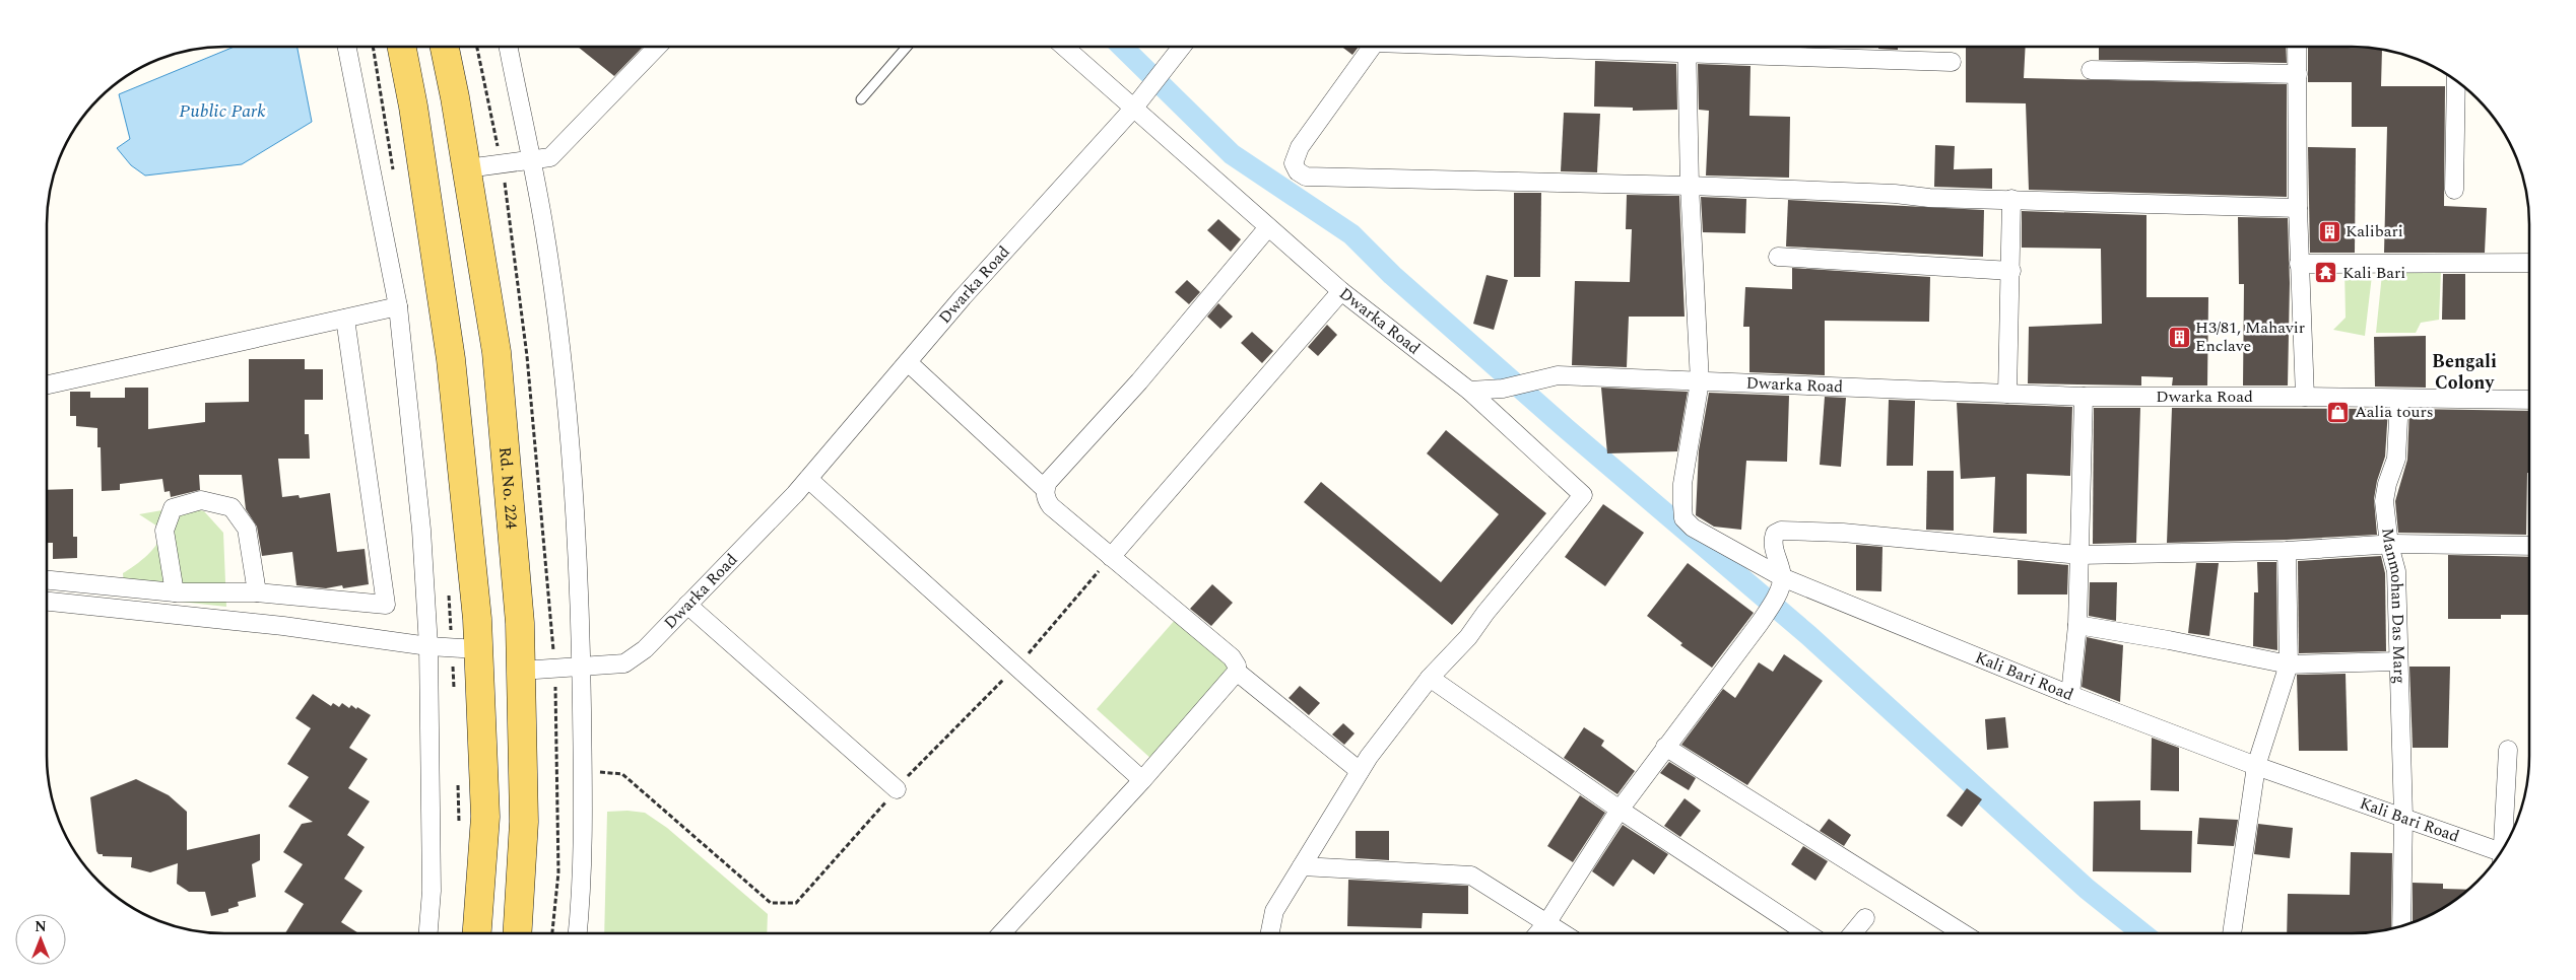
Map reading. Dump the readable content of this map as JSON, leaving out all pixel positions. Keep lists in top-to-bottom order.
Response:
{
  "streets": {
    "main road": ["Rd. No. 224"],
    "street": ["Dwarka Road", "Manmohan Das Marg", "Kali Bari Road"]
  },
  "crossings": [
    ["Dwarka Road", "Rd. No. 224"],
    ["Dwarka Road", "Manmohan Das Marg"],
    ["Dwarka Road", "Kali Bari Road"],
    ["Manmohan Das Marg", "Kali Bari Road"]
  ],
  "districts": ["Bengali Colony"],
  "water": ["Public Park"],
  "places": {
    "building": ["Kalibari", "H3/81, Mahavir Enclave"],
    "temple": ["Kali Bari"],
    "shop": ["Aalia tours"]
  },
  "north": "top"
}
